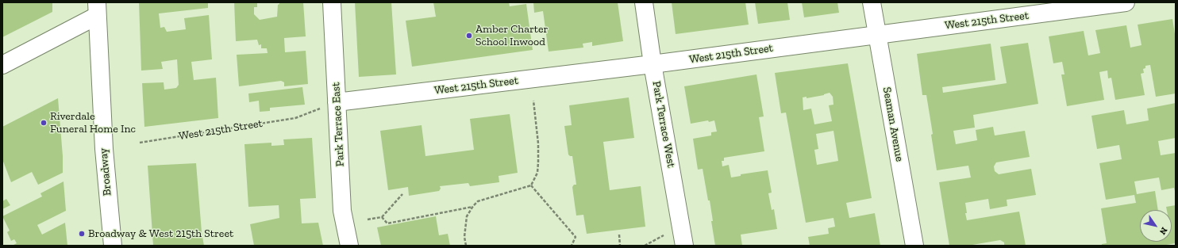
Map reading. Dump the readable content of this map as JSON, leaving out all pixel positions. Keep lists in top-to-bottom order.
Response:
{
  "streets": {
    "street": [
      "West 215th Street",
      "Park Terrace East",
      "Park Terrace West",
      "Seaman Avenue",
      "Broadway"
    ]
  },
  "crossings": [
    ["West 215th Street", "Park Terrace East"],
    ["West 215th Street", "Park Terrace West"],
    ["West 215th Street", "Seaman Avenue"]
  ],
  "places": ["Amber Charter School Inwood", "Riverdale Funeral Home Inc", "Broadway & West 215th Street"],
  "north": "bottom right"
}
